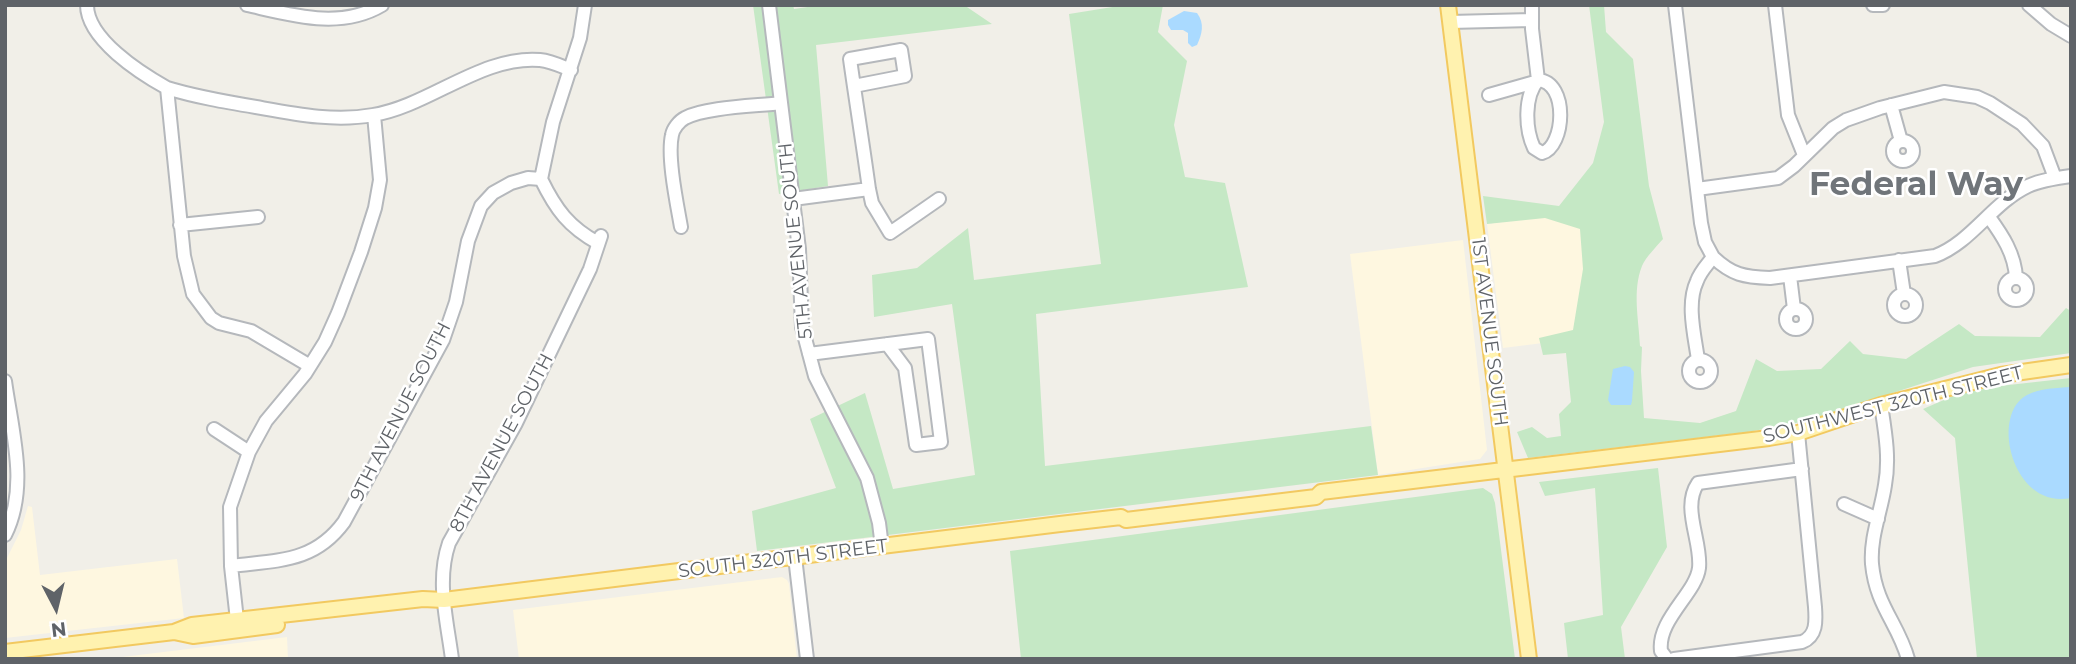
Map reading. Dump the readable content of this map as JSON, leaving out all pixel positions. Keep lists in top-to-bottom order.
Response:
{
  "streets": {
    "main road": ["1ST AVENUE SOUTH", "SOUTHWEST 320TH STREET", "SOUTH 320TH STREET"],
    "street": ["5TH AVENUE SOUTH", "9TH AVENUE SOUTH", "8TH AVENUE SOUTH"]
  },
  "crossings": [
    ["5TH AVENUE SOUTH", "SOUTH 320TH STREET"],
    ["1ST AVENUE SOUTH", "SOUTHWEST 320TH STREET"],
    ["1ST AVENUE SOUTH", "SOUTH 320TH STREET"],
    ["SOUTHWEST 320TH STREET", "SOUTH 320TH STREET"],
    ["9TH AVENUE SOUTH", "8TH AVENUE SOUTH"],
    ["8TH AVENUE SOUTH", "SOUTH 320TH STREET"]
  ],
  "districts": ["Federal Way"],
  "north": "bottom"
}
